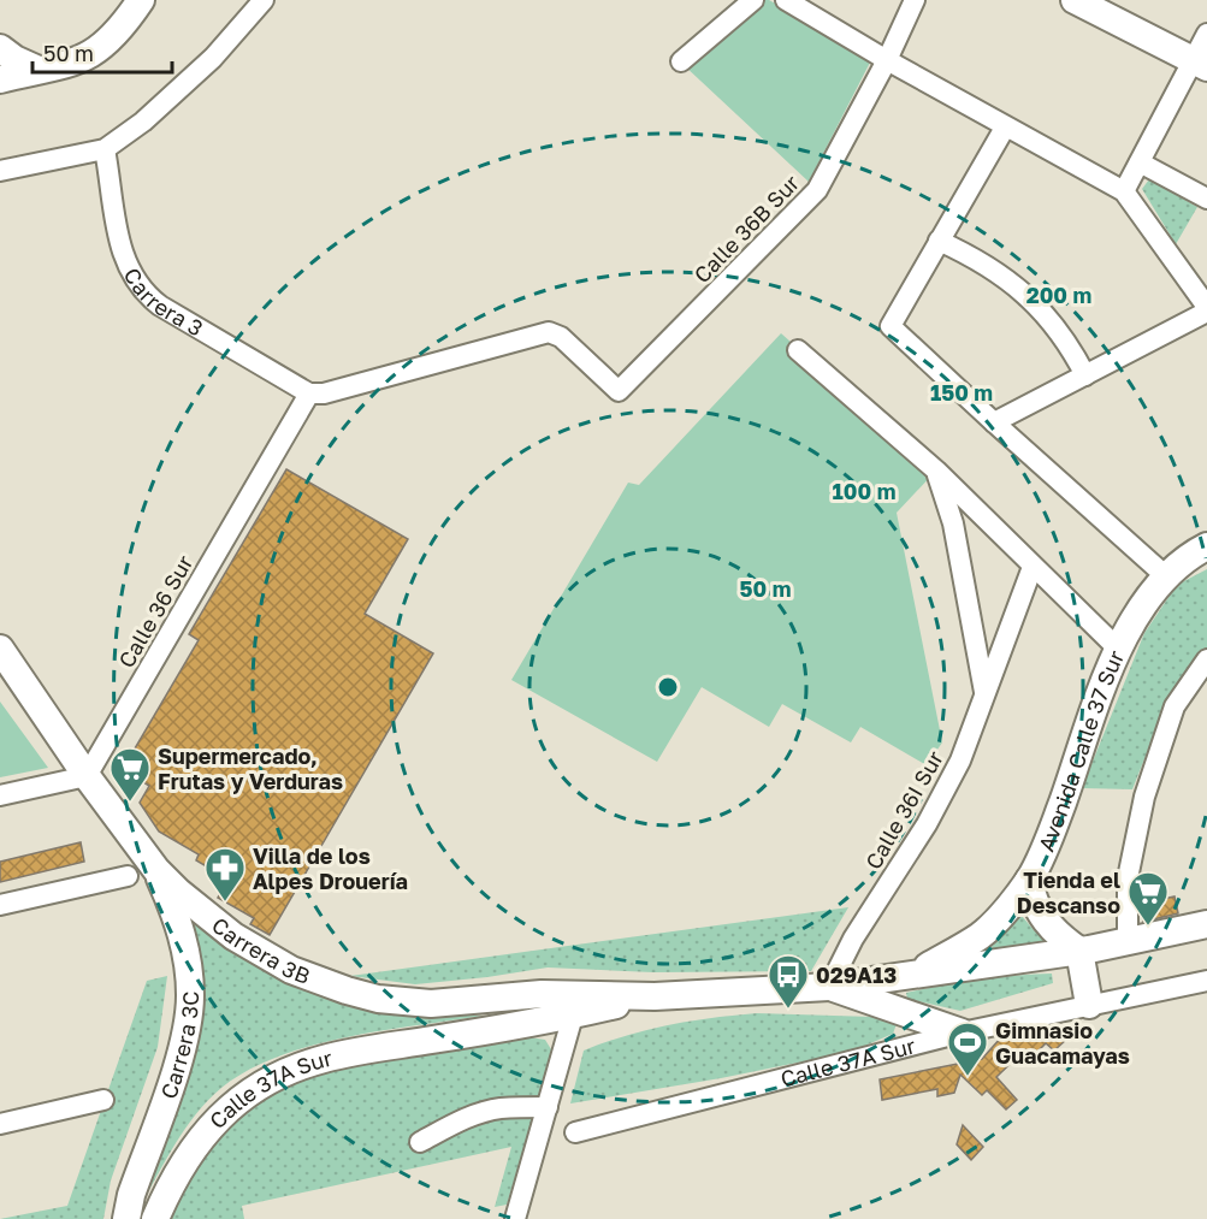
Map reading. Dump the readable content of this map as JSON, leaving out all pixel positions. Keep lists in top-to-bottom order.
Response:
{
  "streets": {
    "main road": [
      "Avenida Calle 37 Sur",
      "Carrera 3B",
      "Carrera 3C",
      "Calle 37A Sur"
    ],
    "street": [
      "Calle 36B Sur",
      "Carrera 3",
      "Calle 36 Sur",
      "Calle 36I Sur"
    ]
  },
  "crossings": [
    ["Calle 36B Sur", "Carrera 3"],
    ["Calle 36B Sur", "Calle 36 Sur"],
    ["Carrera 3", "Calle 36 Sur"],
    ["Calle 36 Sur", "Carrera 3B"],
    ["Avenida Calle 37 Sur", "Calle 36I Sur"],
    ["Avenida Calle 37 Sur", "Carrera 3B"],
    ["Avenida Calle 37 Sur", "Calle 37A Sur"],
    ["Carrera 3B", "Carrera 3C"],
    ["Carrera 3B", "Calle 37A Sur"]
  ],
  "places": {
    "supermarket": ["Supermercado, Frutas y Verduras", "Tienda el Descanso"],
    "pharmacy": ["Villa de los Alpes Drouería"],
    "bus stop": ["029A13"],
    "sports": ["Gimnasio Guacamayas"]
  },
  "scale_bar": "50 m",
  "rings": [
    "200 m",
    "150 m",
    "100 m",
    "50 m"
  ]
}
